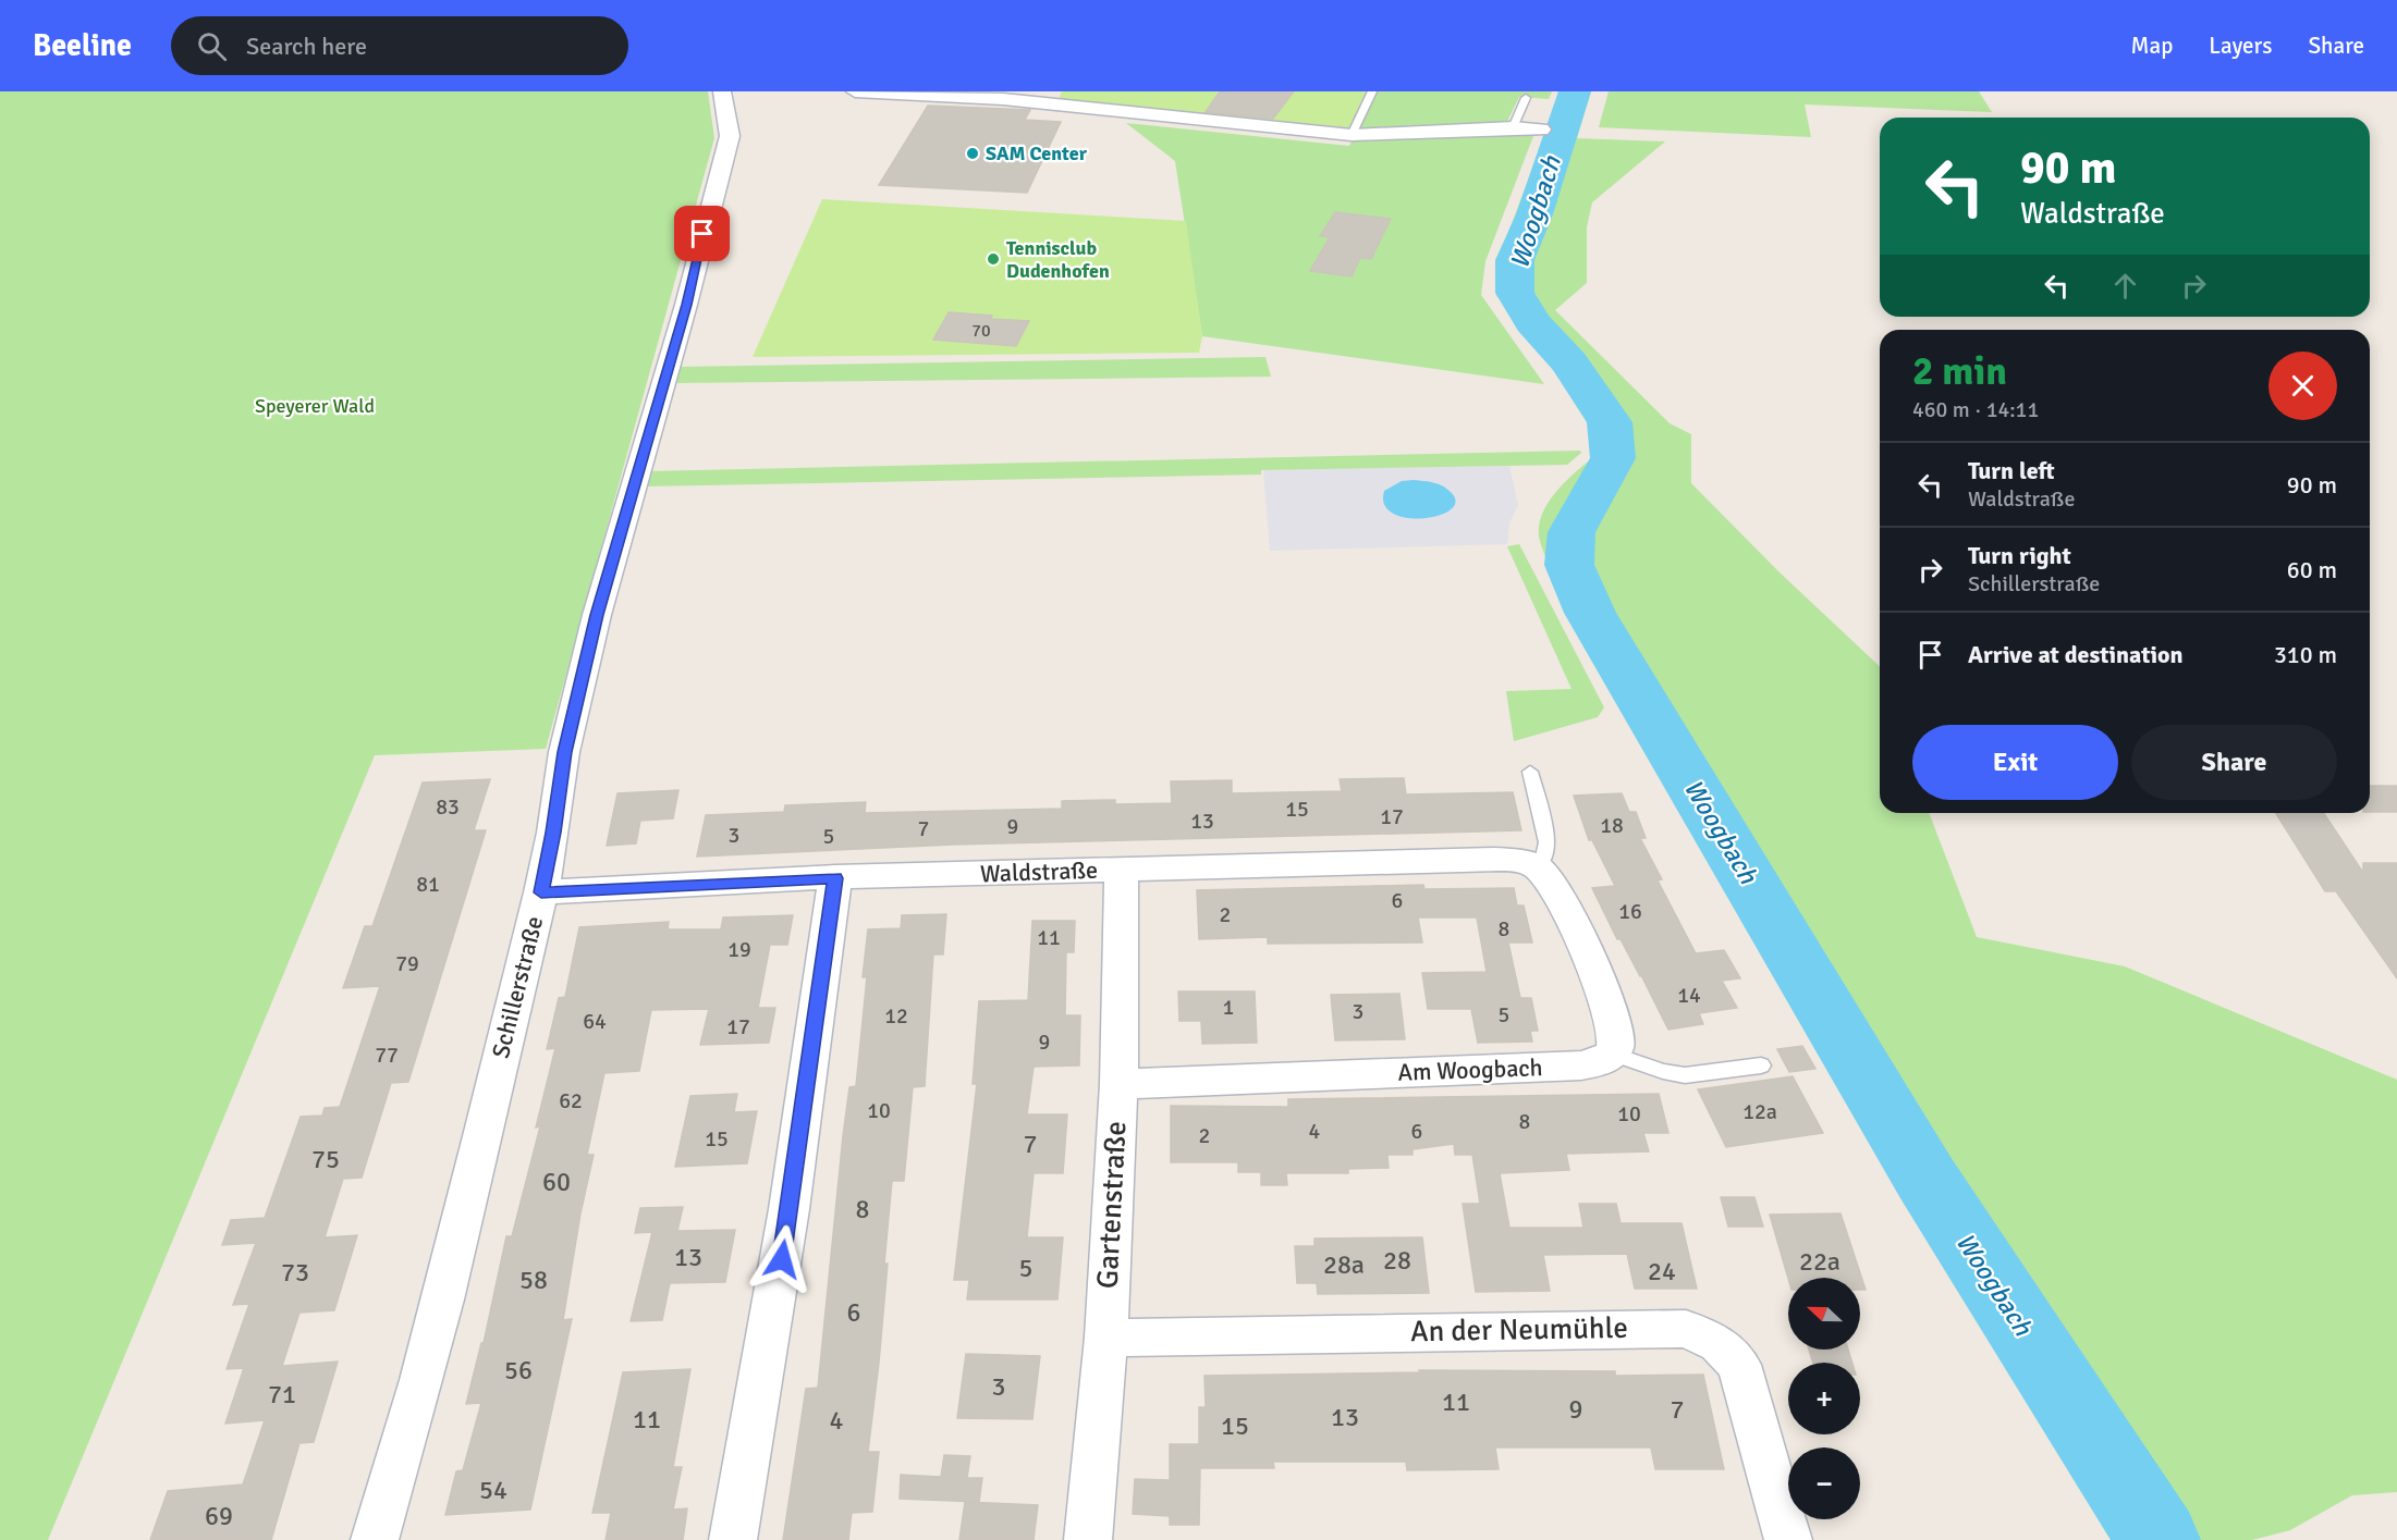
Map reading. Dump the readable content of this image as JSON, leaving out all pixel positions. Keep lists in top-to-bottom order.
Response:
{
  "streets": {
    "street": [
      "Waldstraße",
      "Schillerstraße",
      "Am Woogbach",
      "Gartenstraße",
      "An der Neumühle"
    ]
  },
  "crossings": [
    ["Waldstraße", "Schillerstraße"],
    ["Waldstraße", "Gartenstraße"],
    ["Am Woogbach", "Gartenstraße"],
    ["Gartenstraße", "An der Neumühle"]
  ],
  "water": ["Woogbach"],
  "parks": ["Speyerer Wald"],
  "places": ["SAM Center", "Tennisclub Dudenhofen"],
  "house_numbers": [
    "70",
    "83",
    "15",
    "17",
    "13",
    "18",
    "9",
    "7",
    "3",
    "5",
    "81",
    "6",
    "16",
    "2",
    "8",
    "11",
    "19",
    "79",
    "14",
    "1",
    "3",
    "5",
    "12",
    "64",
    "17",
    "9",
    "77",
    "62",
    "10",
    "12a",
    "10",
    "8",
    "4",
    "6",
    "2",
    "15",
    "7",
    "75",
    "60",
    "8",
    "13",
    "28",
    "22a",
    "28a",
    "5",
    "24",
    "73",
    "58",
    "6",
    "56",
    "3",
    "71",
    "11",
    "9",
    "7",
    "13",
    "11",
    "4",
    "15",
    "54",
    "69"
  ],
  "north": "left",
  "page": {
    "header": "Beeline",
    "search": "Search here",
    "nav": ["Map", "Layers", "Share"],
    "turn": ["90 m", "Waldstraße"],
    "heading": ["2 min", "460 m · 14:11"],
    "list": [
      {
        "name": "Turn left",
        "note": "Waldstraße",
        "value": "90 m"
      },
      {
        "name": "Turn right",
        "note": "Schillerstraße",
        "value": "60 m"
      },
      {
        "name": "Arrive at destination",
        "value": "310 m"
      }
    ],
    "buttons": ["Exit", "Share"],
    "map_buttons": ["+", "−"]
  }
}
